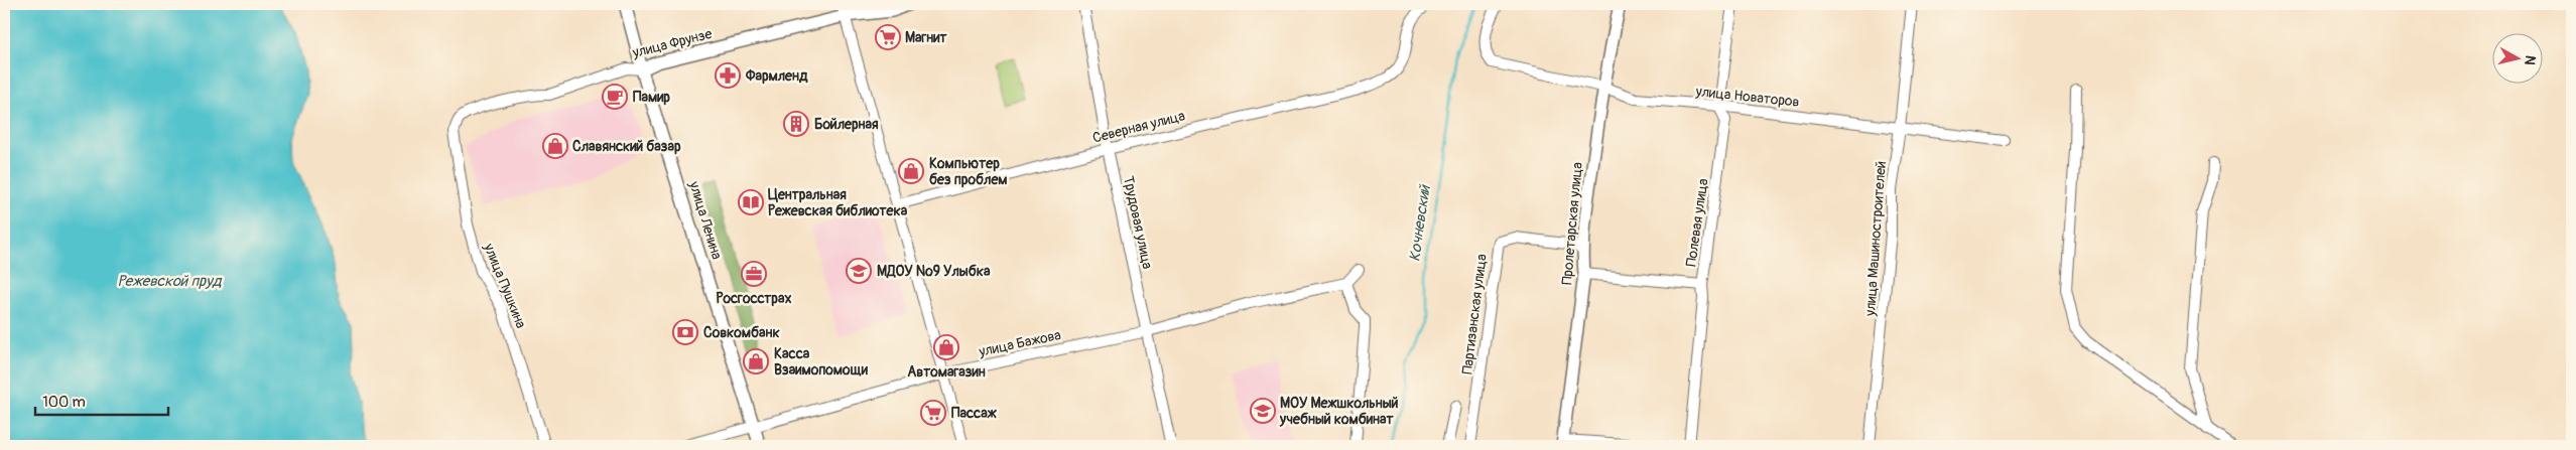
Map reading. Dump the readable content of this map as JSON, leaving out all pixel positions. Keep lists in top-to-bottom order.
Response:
{
  "streets": {
    "street": [
      "улица Фрунзе",
      "улица Новаторов",
      "Северная улица",
      "улица Ленина",
      "Трудовая улица",
      "Полевая улица",
      "Пролетарская улица",
      "улица Машиностроителей",
      "улица Пушкина",
      "Партизанская улица",
      "улица Бажова"
    ]
  },
  "crossings": [
    ["улица Фрунзе", "улица Ленина"],
    ["улица Фрунзе", "улица Пушкина"],
    ["улица Новаторов", "Полевая улица"],
    ["улица Новаторов", "Пролетарская улица"],
    ["улица Новаторов", "улица Машиностроителей"],
    ["Северная улица", "Трудовая улица"],
    ["улица Ленина", "улица Бажова"],
    ["Трудовая улица", "улица Бажова"],
    ["Пролетарская улица", "Партизанская улица"]
  ],
  "water": ["Кочневский", "Режевской пруд"],
  "places": {
    "supermarket": ["Магнит", "Пассаж"],
    "pharmacy": ["Фармленд"],
    "cafe": ["Памир"],
    "building": ["Бойлерная"],
    "shop": [
      "Славянский базар",
      "Компьютер без проблем",
      "Автомагазин",
      "Касса Взаимопомощи"
    ],
    "library": ["Центральная Режевская библиотека"],
    "school or university": ["МДОУ №9 Улыбка", "МОУ Межшкольный учебный комбинат"],
    "office": ["Росгосстрах"],
    "bank": ["Совкомбанк"]
  },
  "scale_bar": "100 m",
  "north": "right"
}
